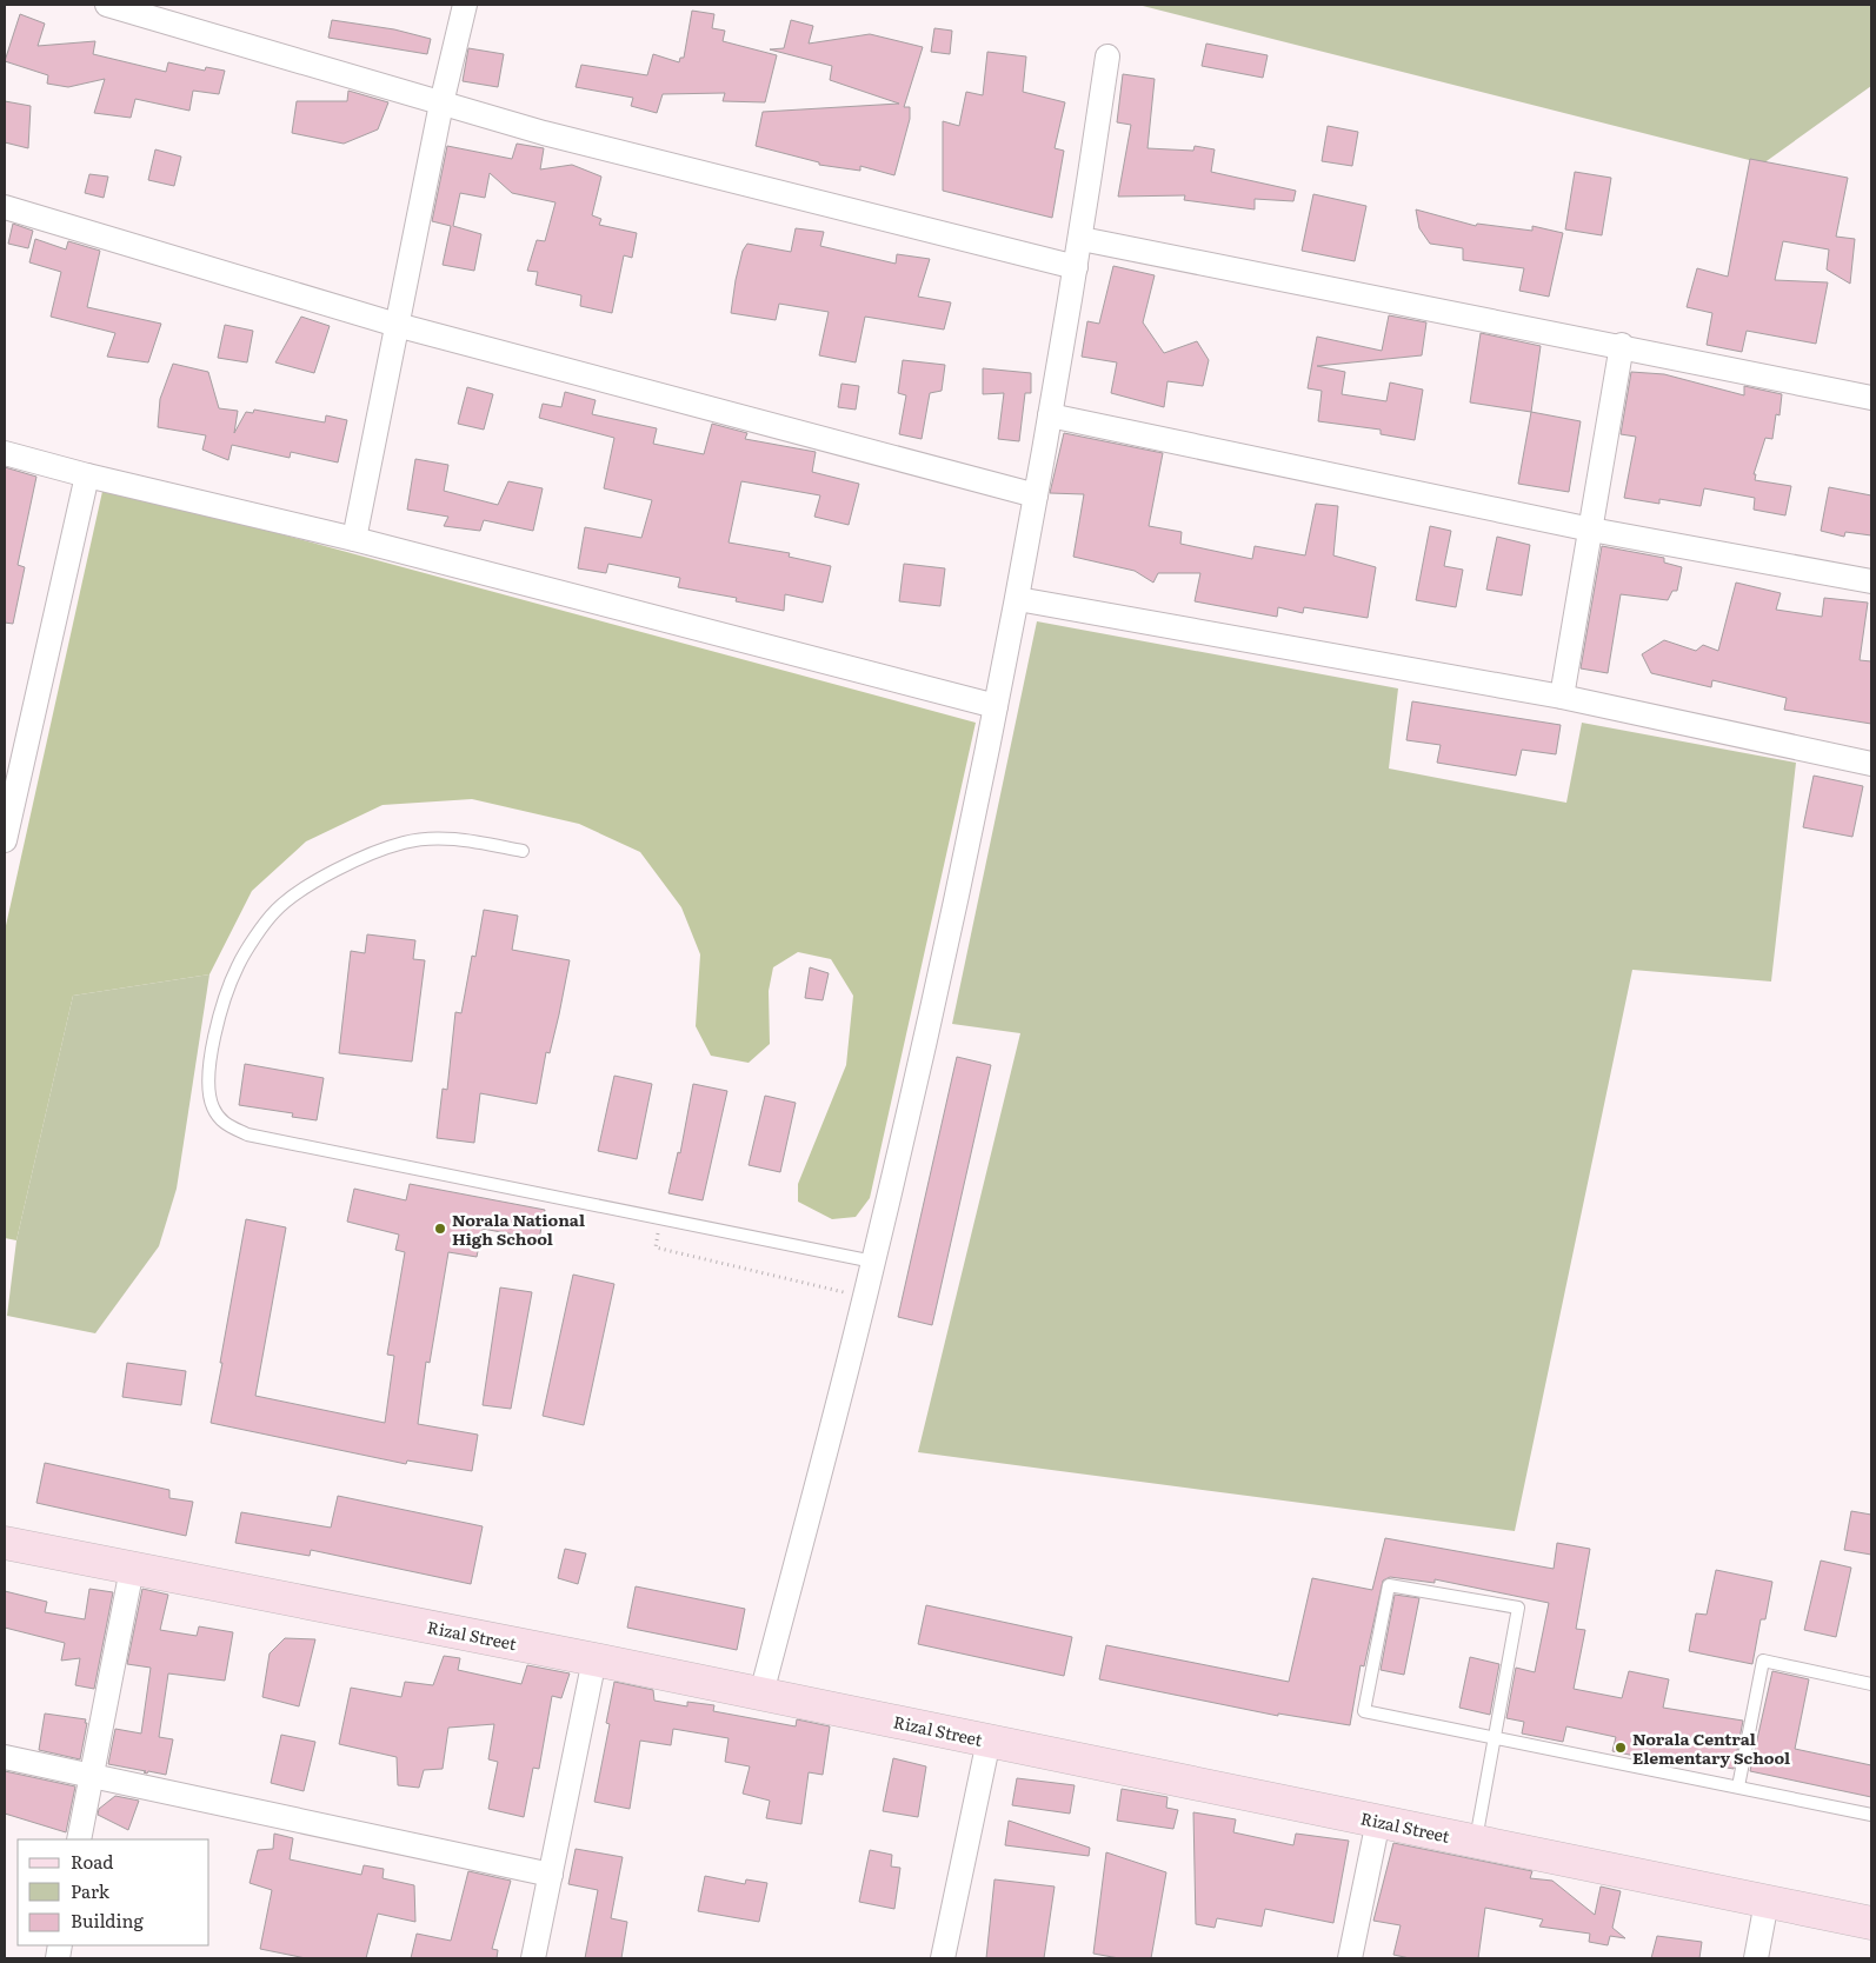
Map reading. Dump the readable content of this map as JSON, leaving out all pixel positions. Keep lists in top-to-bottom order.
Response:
{
  "streets": {
    "main road": ["Rizal Street"]
  },
  "places": ["Norala National High School", "Norala Central Elementary School"],
  "legend": ["Road", "Park", "Building"]
}
